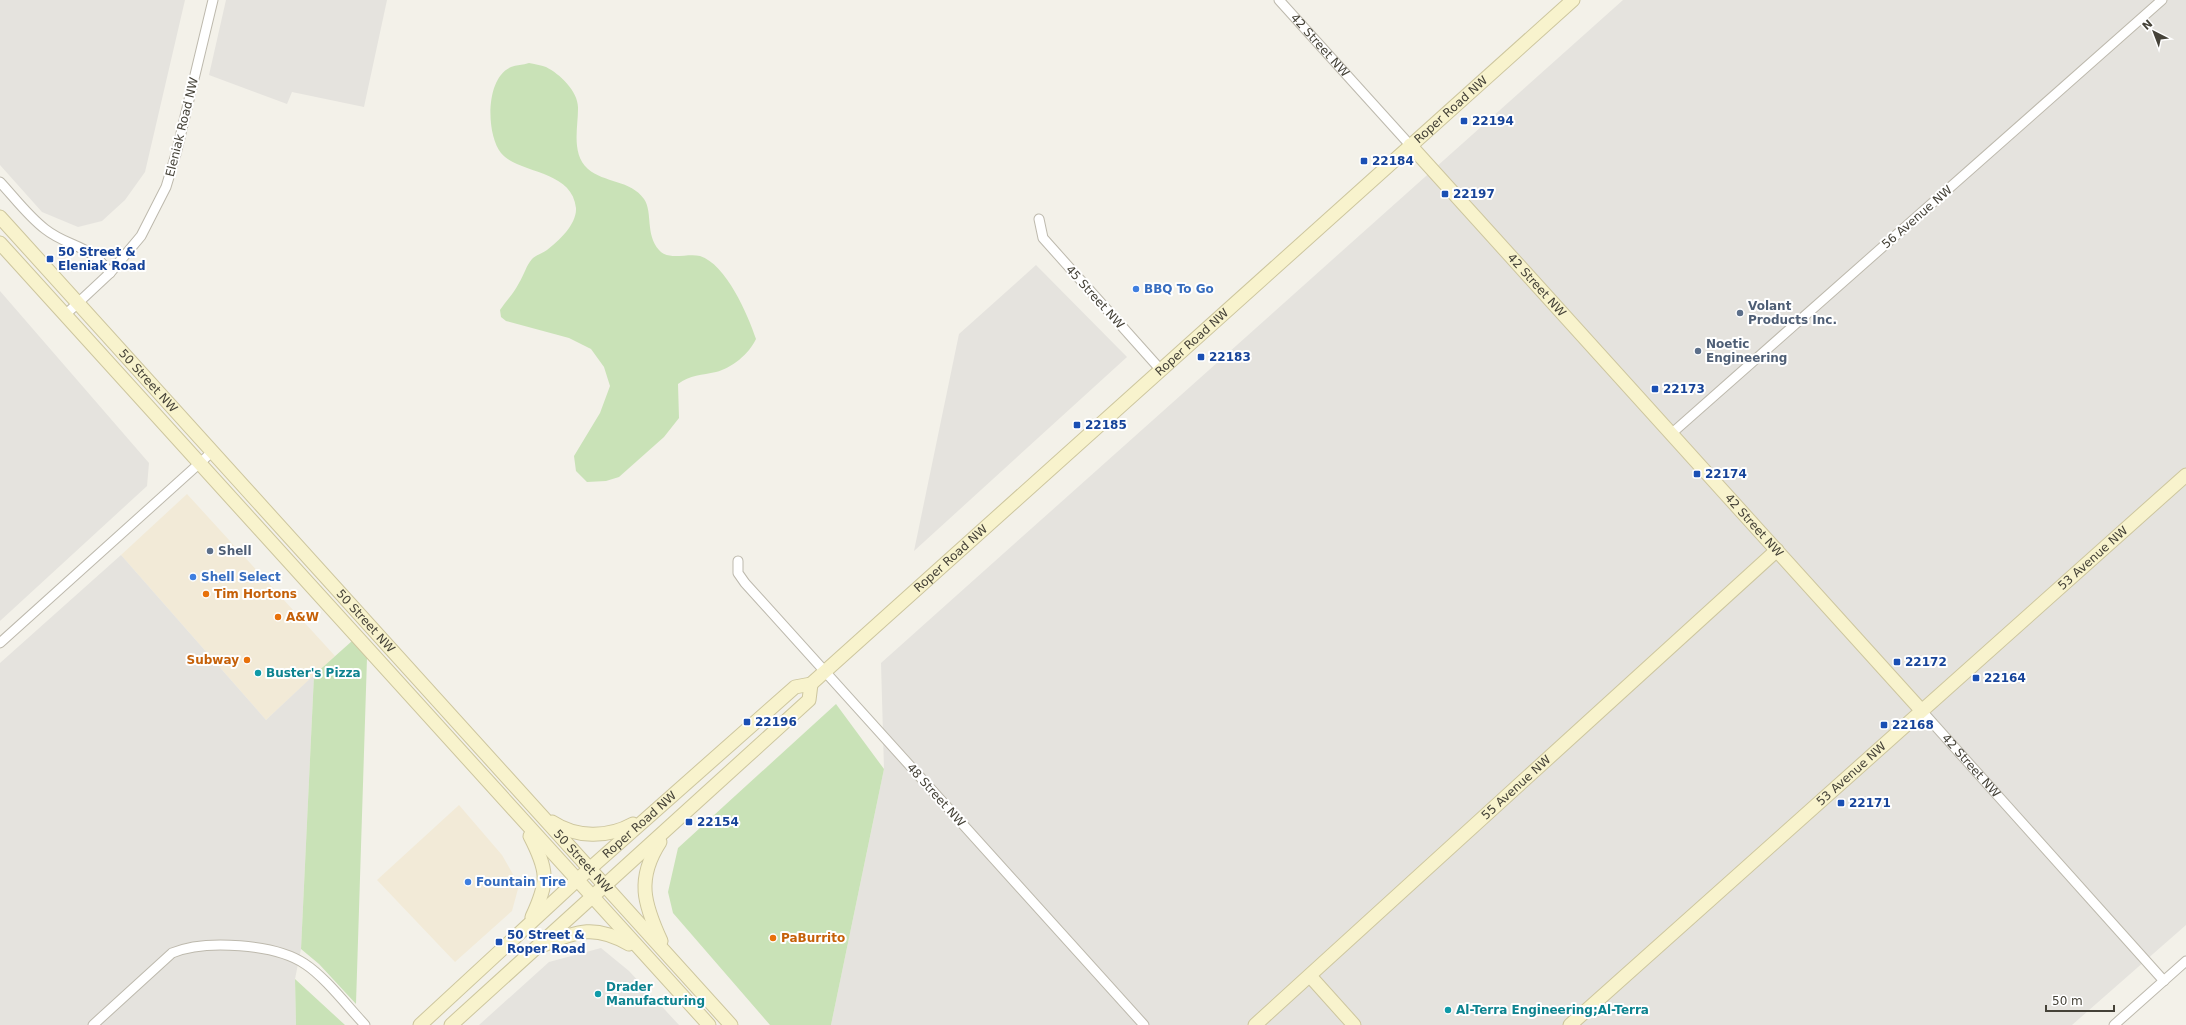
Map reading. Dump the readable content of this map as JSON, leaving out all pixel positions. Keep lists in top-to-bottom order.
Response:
{
  "streets": {
    "main road": [
      "42 Street NW",
      "Roper Road NW",
      "50 Street NW",
      "53 Avenue NW",
      "55 Avenue NW"
    ],
    "street": [
      "Eleniak Road NW",
      "56 Avenue NW",
      "45 Street NW",
      "48 Street NW"
    ]
  },
  "crossings": [
    ["42 Street NW", "Roper Road NW"],
    ["42 Street NW", "56 Avenue NW"],
    ["42 Street NW", "53 Avenue NW"],
    ["42 Street NW", "55 Avenue NW"],
    ["Roper Road NW", "45 Street NW"],
    ["Roper Road NW", "50 Street NW"],
    ["Roper Road NW", "48 Street NW"],
    ["Eleniak Road NW", "50 Street NW"]
  ],
  "places": {
    "transit": [
      "22194",
      "22184",
      "22197",
      "50 Street & Eleniak Road",
      "22183",
      "22173",
      "22185",
      "22174",
      "22172",
      "22164",
      "22196",
      "22168",
      "22171",
      "22154",
      "50 Street & Roper Road"
    ],
    "other": [
      "BBQ To Go",
      "Volant Products Inc.",
      "Noetic Engineering",
      "Shell",
      "Shell Select",
      "Tim Hortons",
      "A&W",
      "Subway",
      "Buster's Pizza",
      "Fountain Tire",
      "PaBurrito",
      "Drader Manufacturing",
      "Al-Terra Engineering;Al-Terra"
    ]
  },
  "scale_bar": "50 m",
  "north": "top left"
}
